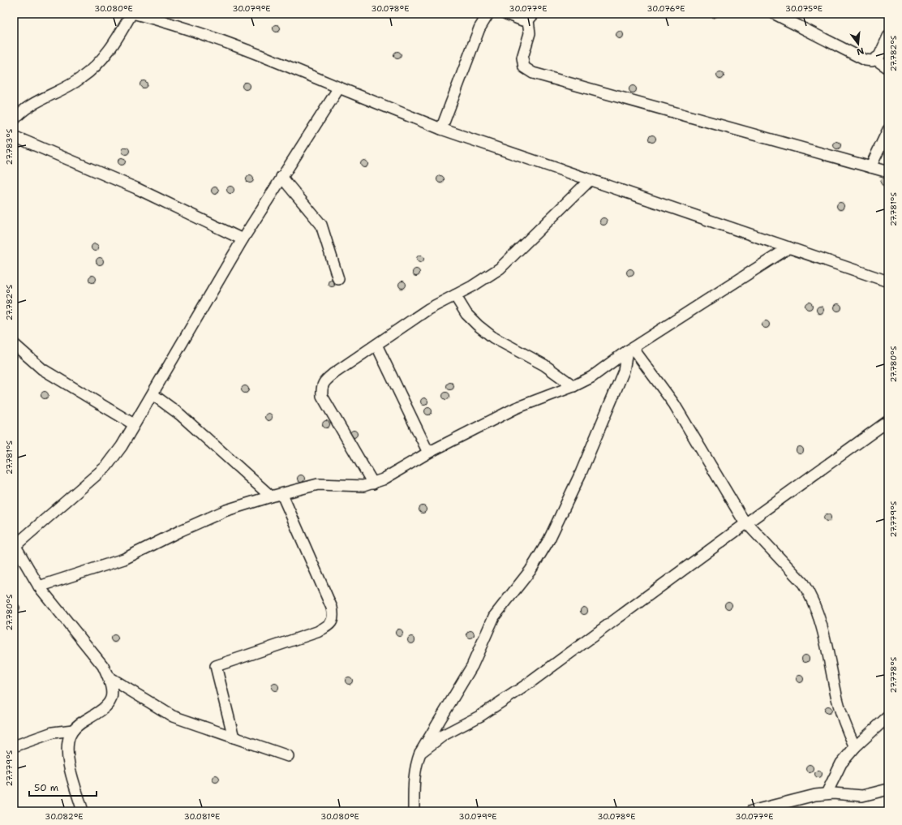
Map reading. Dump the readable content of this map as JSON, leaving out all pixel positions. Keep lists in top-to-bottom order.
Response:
{
  "scale_bar": "50 m",
  "north": "bottom",
  "coordinates": [
    "30.080°E",
    "30.079°E",
    "30.078°E",
    "30.077°E",
    "30.076°E",
    "30.075°E",
    "27.782°S",
    "27.783°S",
    "27.781°S",
    "27.780°S",
    "27.779°S",
    "27.778°S",
    "30.082°E",
    "30.081°E"
  ]
}
